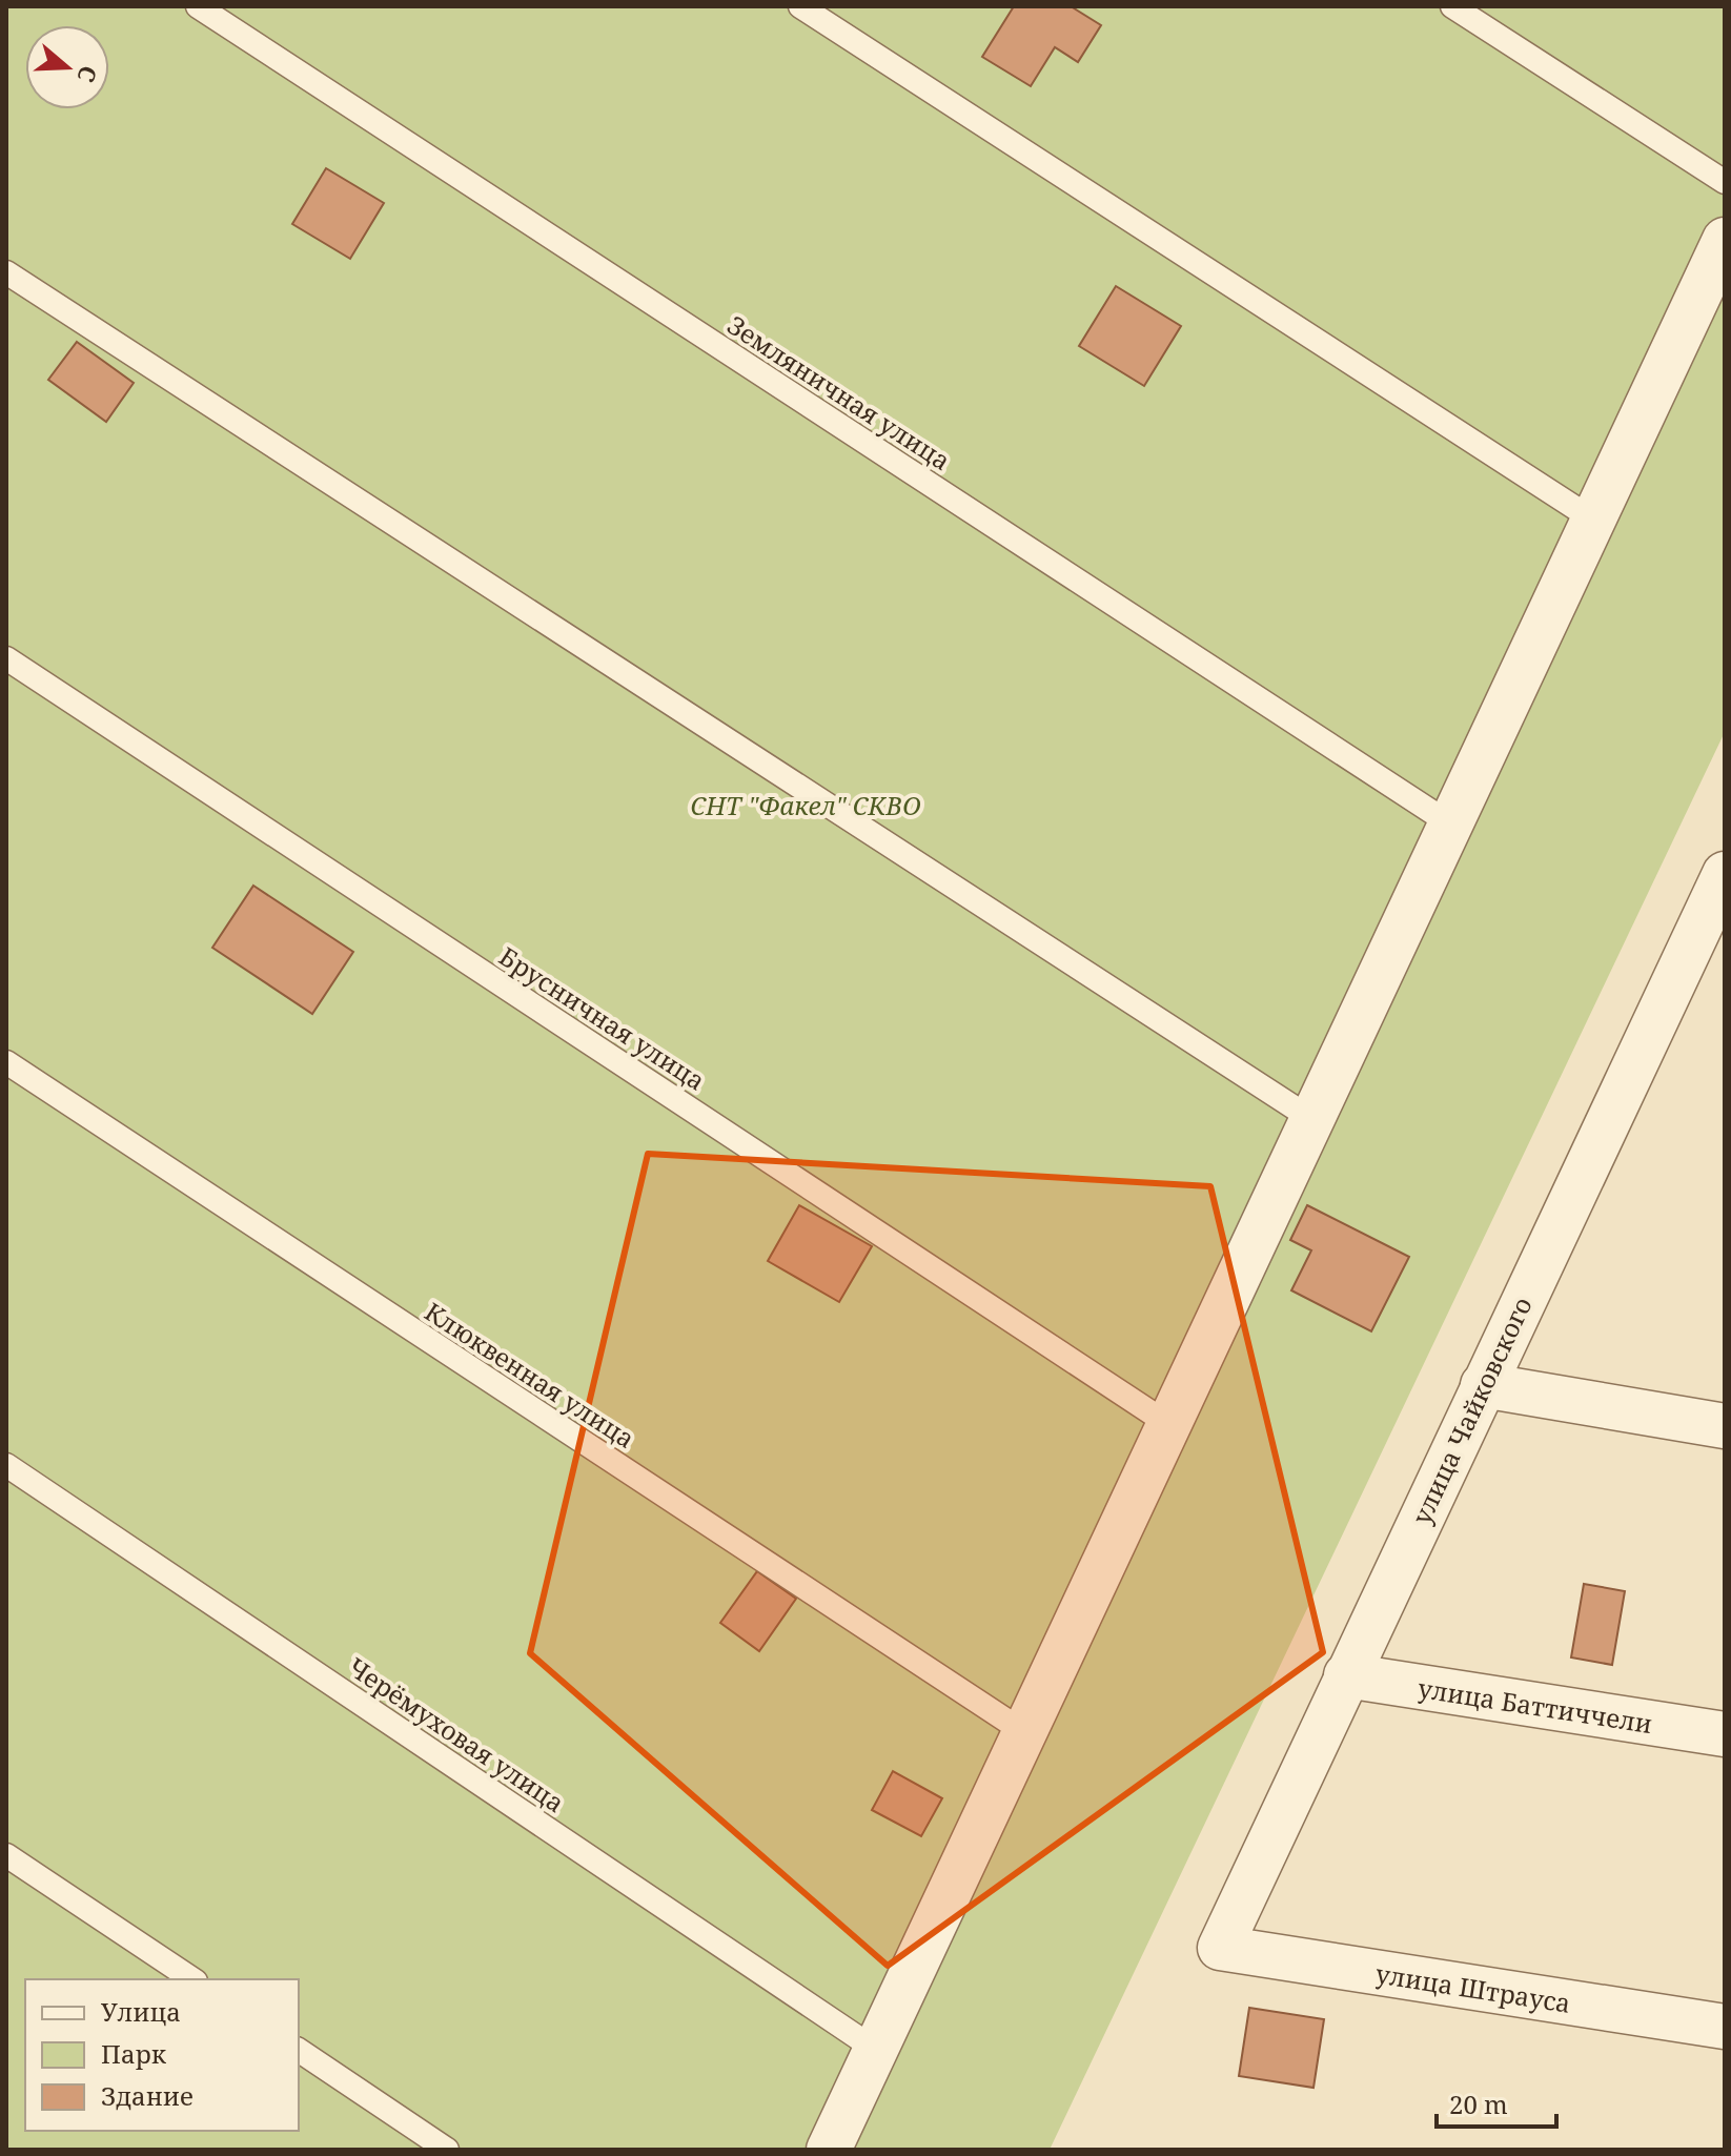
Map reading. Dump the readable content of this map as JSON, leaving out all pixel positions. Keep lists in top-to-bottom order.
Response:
{
  "streets": {
    "street": ["улица Чайковского", "улица Баттиччели", "улица Штрауса"],
    "lane": [
      "Земляничная улица",
      "Брусничная улица",
      "Клюквенная улица",
      "Черёмуховая улица"
    ]
  },
  "crossings": [
    ["улица Чайковского", "улица Баттиччели"],
    ["улица Чайковского", "улица Штрауса"]
  ],
  "parks": ["СНТ \"Факел\" СКВО"],
  "legend": ["Улица", "Парк", "Здание"],
  "scale_bar": "20 m",
  "north": "right"
}
